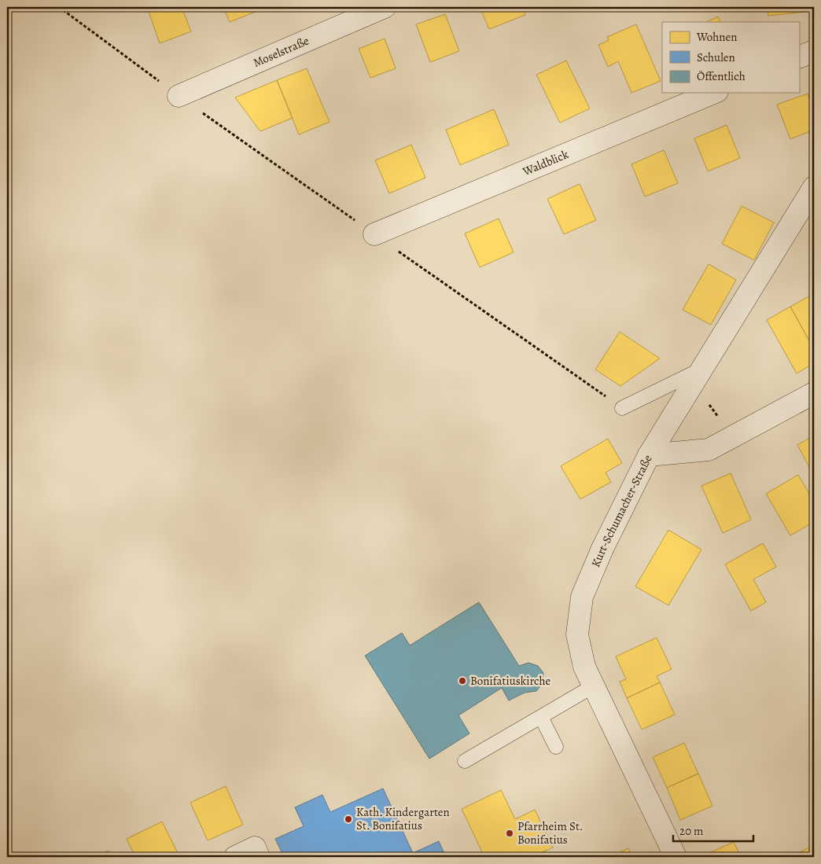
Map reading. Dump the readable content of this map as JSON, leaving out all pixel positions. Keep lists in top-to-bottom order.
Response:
{
  "streets": {
    "street": ["Moselstraße", "Waldblick", "Kurt-Schumacher-Straße"]
  },
  "places": ["Bonifatiuskirche", "Kath. Kindergarten St. Bonifatius", "Pfarrheim St. Bonifatius"],
  "legend": ["Wohnen", "Schulen", "Öffentlich"],
  "scale_bar": "20 m"
}
